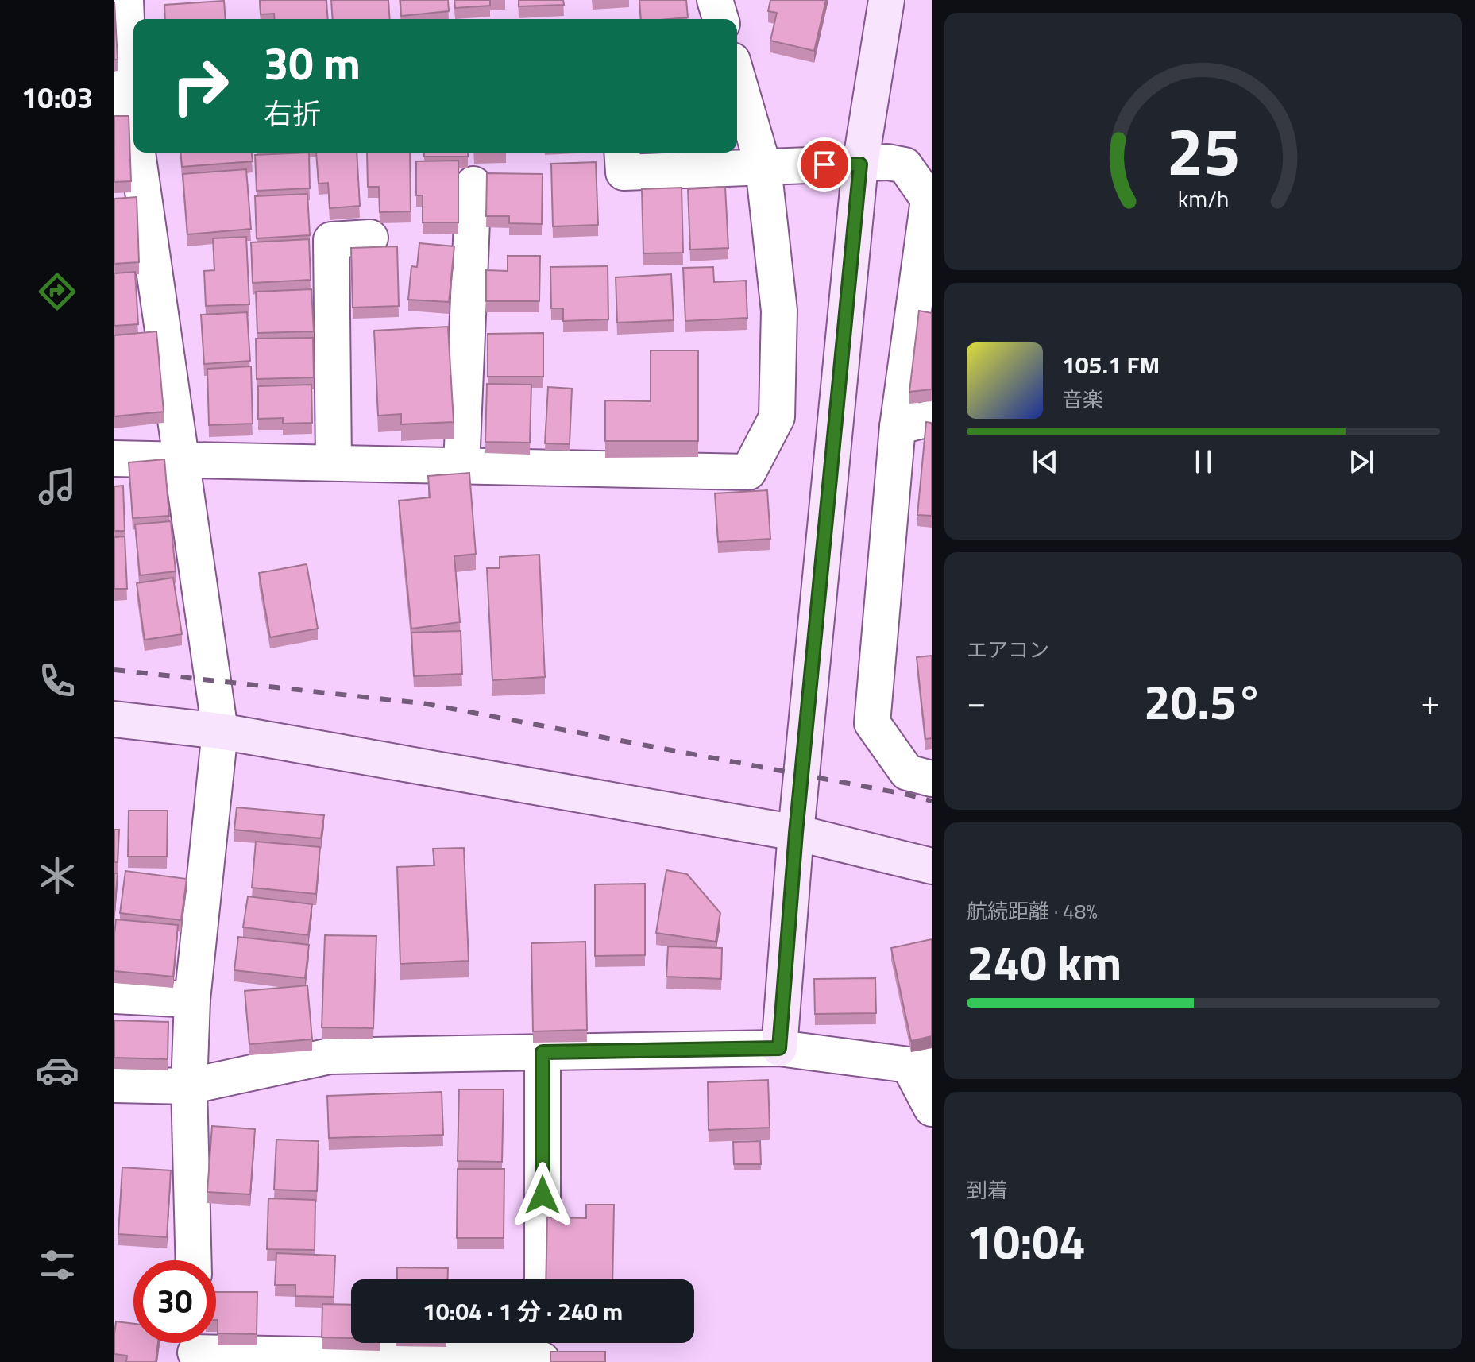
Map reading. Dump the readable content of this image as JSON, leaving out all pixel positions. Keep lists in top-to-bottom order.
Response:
{
  "page": {
    "tabs": "10:03",
    "turn": ["30 m", "右折"],
    "song": ["105.1 FM", "音楽"],
    "tile": [
      "エアコン",
      ["航続距離 · 48%", "240 km"],
      ["到着", "10:04"]
    ],
    "heat": ["−", "20.5°", "+"],
    "limit": "30",
    "trip": "10:04 · 1 分 · 240 m",
    "gauge": ["25", "km/h"]
  }
}
